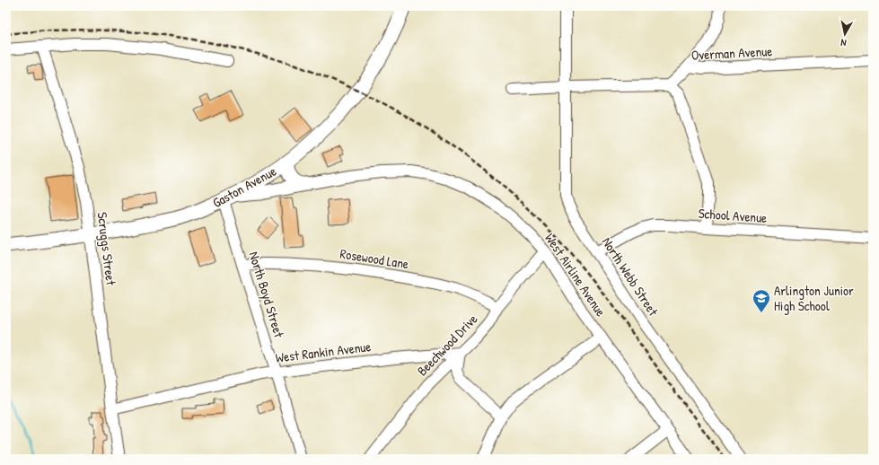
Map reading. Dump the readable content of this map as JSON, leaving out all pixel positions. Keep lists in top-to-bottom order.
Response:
{
  "streets": {
    "main road": ["Gaston Avenue"],
    "street": [
      "Overman Avenue",
      "School Avenue",
      "Scruggs Street",
      "Rosewood Lane",
      "West Airline Avenue",
      "North Webb Street",
      "North Boyd Street",
      "Beechwood Drive",
      "West Rankin Avenue"
    ]
  },
  "crossings": [
    ["Gaston Avenue", "Scruggs Street"],
    ["Gaston Avenue", "North Boyd Street"],
    ["School Avenue", "North Webb Street"],
    ["Scruggs Street", "West Rankin Avenue"],
    ["Rosewood Lane", "North Boyd Street"],
    ["Rosewood Lane", "Beechwood Drive"],
    ["West Airline Avenue", "Beechwood Drive"],
    ["North Boyd Street", "West Rankin Avenue"],
    ["Beechwood Drive", "West Rankin Avenue"]
  ],
  "places": {
    "school or university": ["Arlington Junior High School"]
  },
  "north": "bottom"
}
